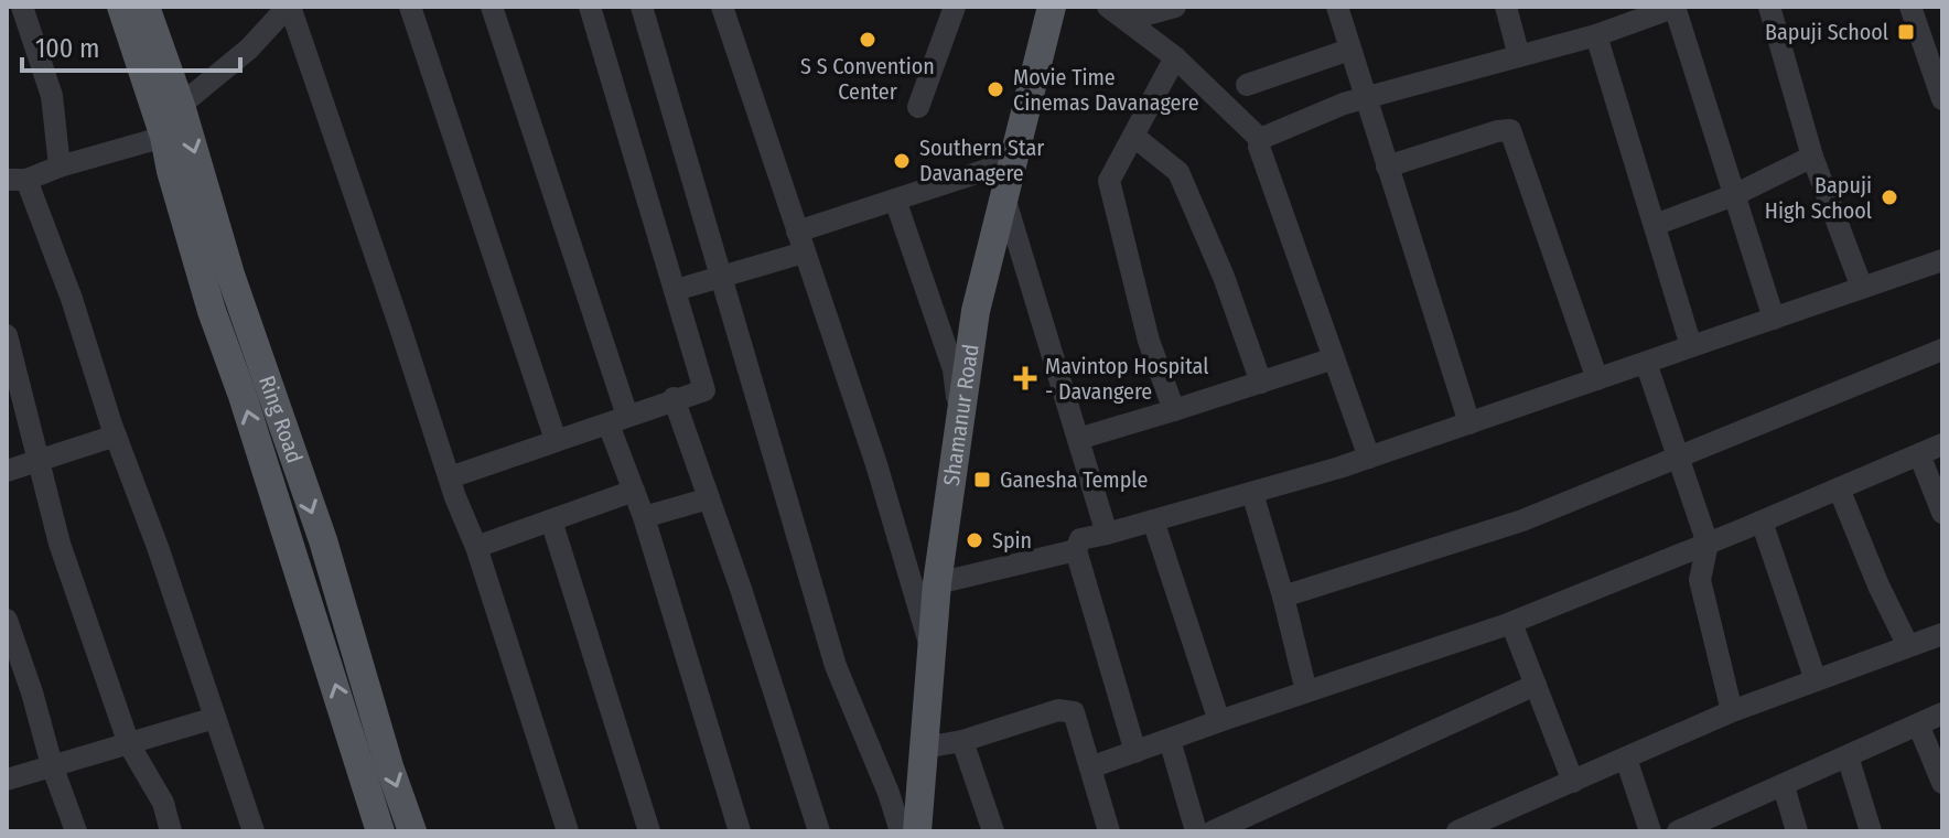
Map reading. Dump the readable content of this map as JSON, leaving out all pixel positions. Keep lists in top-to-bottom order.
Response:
{
  "streets": {
    "main road": ["Shamanur Road", "Ring Road"]
  },
  "places": {
    "transit": ["Bapuji School", "Ganesha Temple"],
    "other": [
      "S S Convention Center",
      "Movie Time Cinemas Davanagere",
      "Southern Star Davanagere",
      "Bapuji High School",
      "Spin"
    ],
    "health": ["Mavintop Hospital - Davangere"]
  },
  "scale_bar": "100 m"
}
